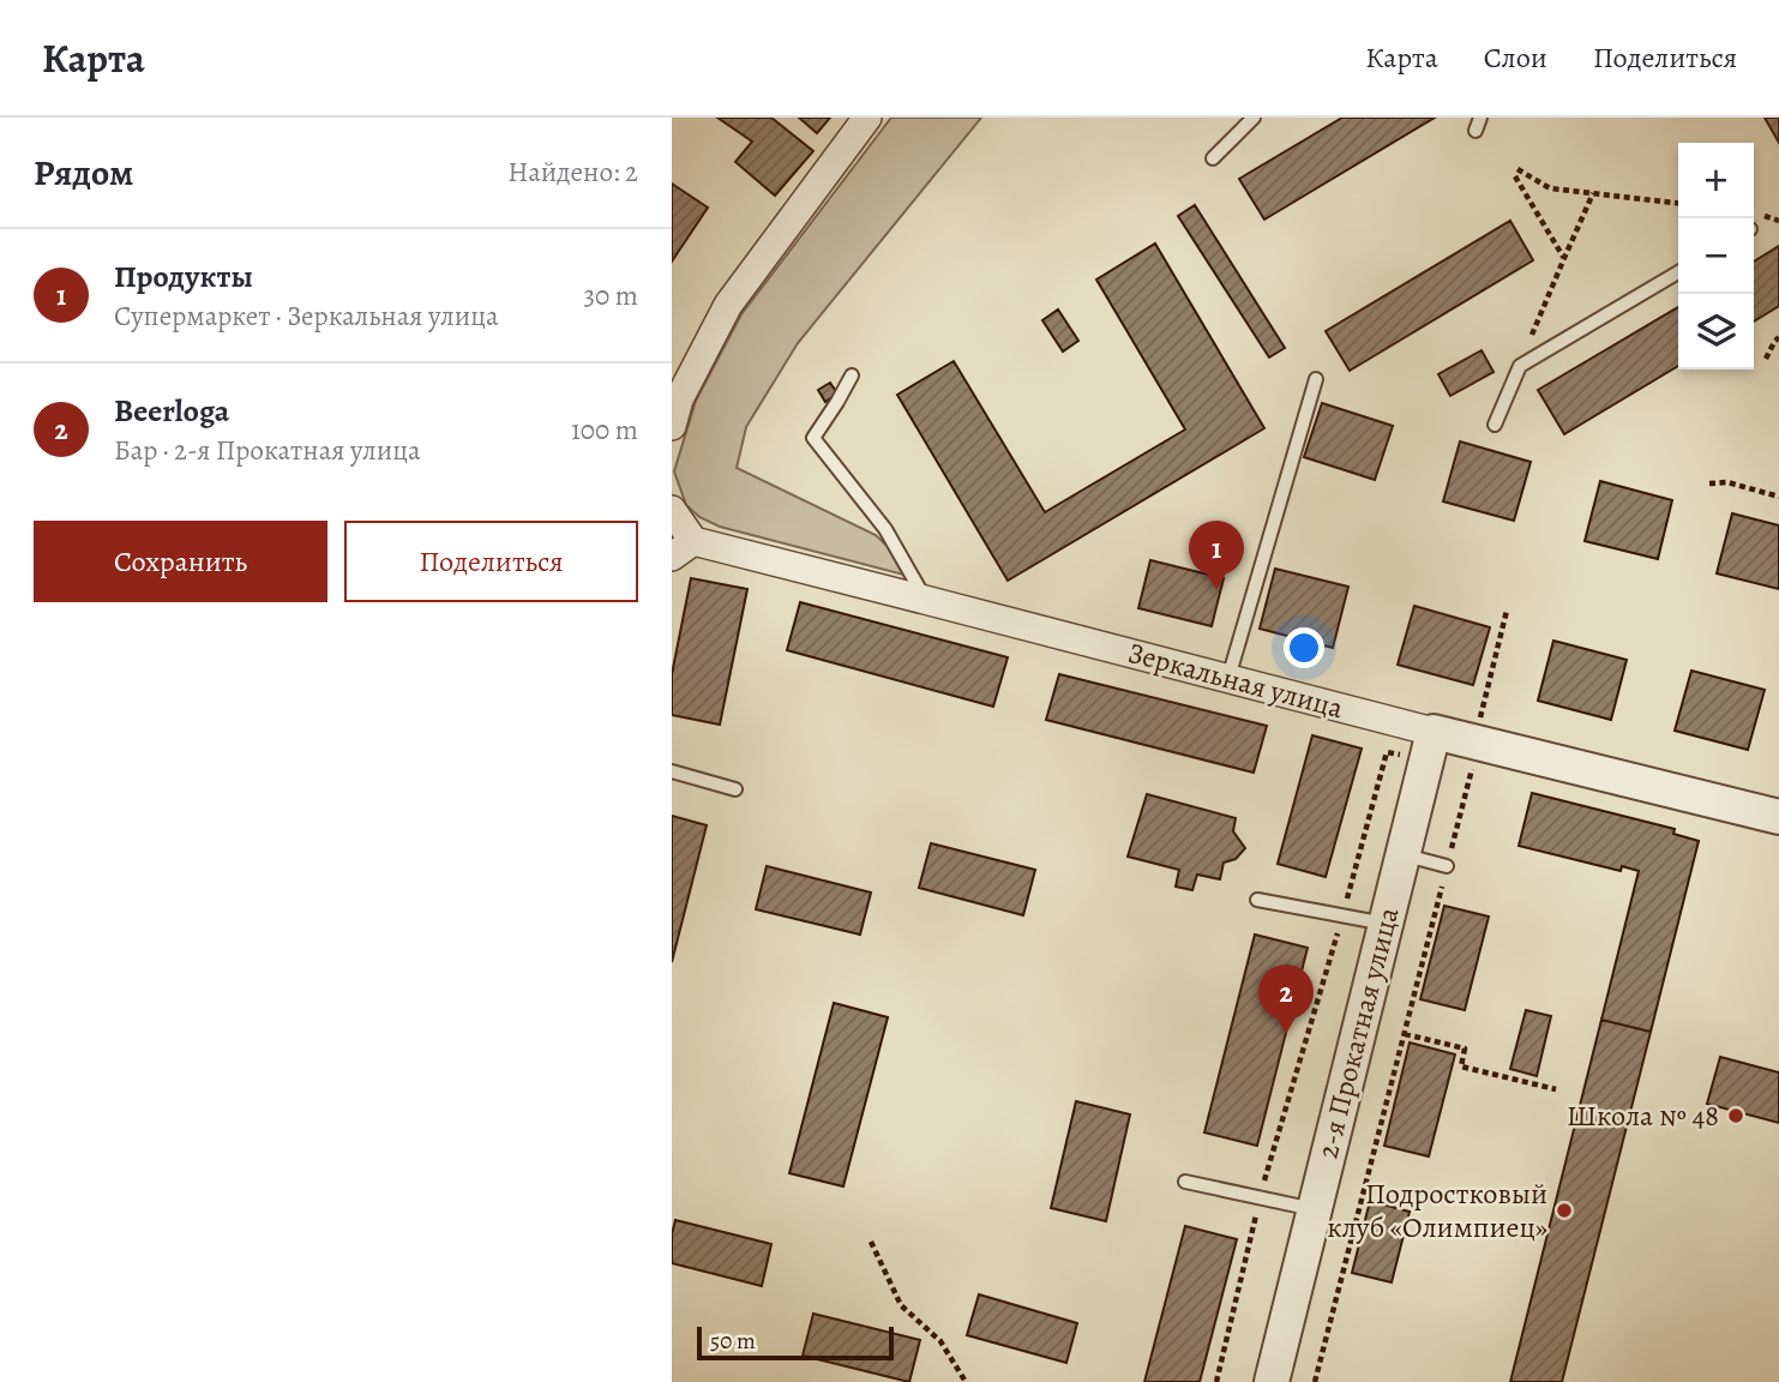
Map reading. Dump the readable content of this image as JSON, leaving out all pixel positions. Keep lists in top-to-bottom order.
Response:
{
  "streets": {
    "street": ["Зеркальная улица", "2-я Прокатная улица"]
  },
  "crossings": [
    ["Зеркальная улица", "2-я Прокатная улица"]
  ],
  "places": ["Школа № 48", "Подростковый клуб «Олимпиец»"],
  "scale_bar": "50 m",
  "page": {
    "header": "Карта",
    "nav": ["Карта", "Слои", "Поделиться"],
    "heading": ["Рядом", "Найдено: 2"],
    "map_buttons": ["+", "−"],
    "list": [
      {
        "mark": "1",
        "name": "Продукты",
        "note": "Супермаркет · Зеркальная улица",
        "value": "30 m"
      },
      {
        "mark": "2",
        "name": "Beerloga",
        "note": "Бар · 2-я Прокатная улица",
        "value": "100 m"
      }
    ],
    "buttons": ["Сохранить", "Поделиться"],
    "pins": ["1", "2"],
    "scale": "50 m"
  }
}
